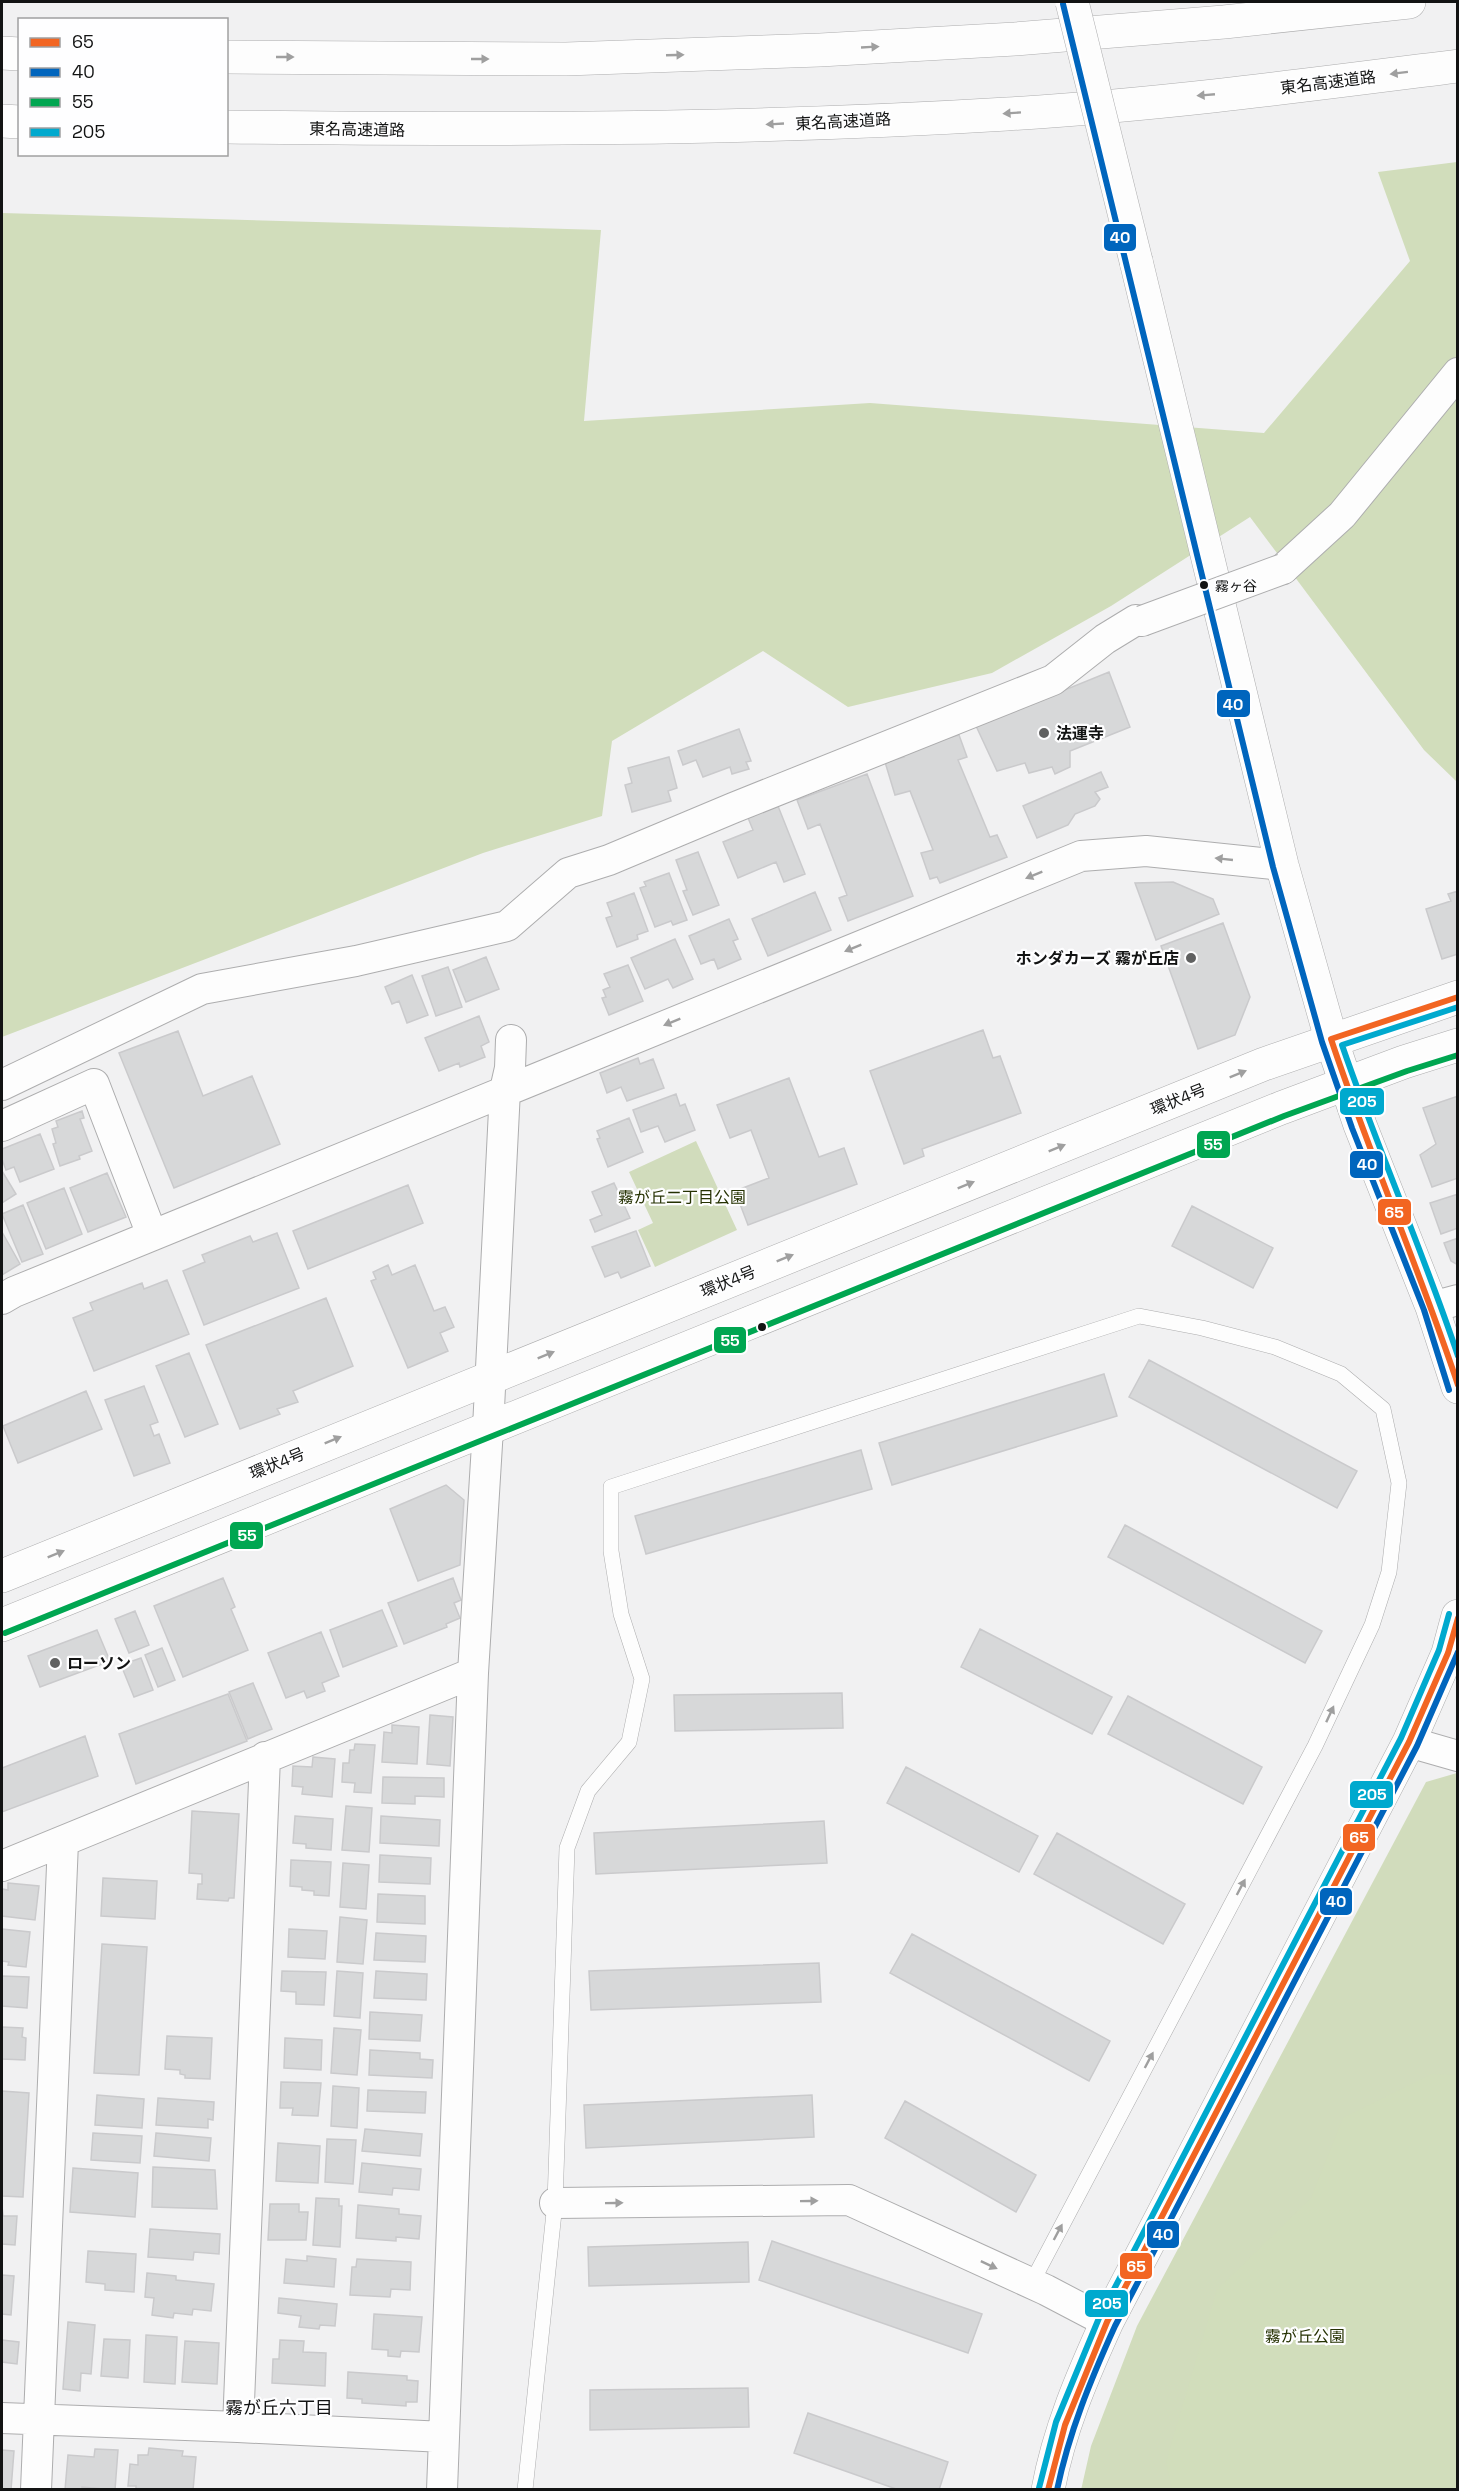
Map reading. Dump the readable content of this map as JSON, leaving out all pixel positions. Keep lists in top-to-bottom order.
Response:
{
  "streets": {
    "main road": ["東名高速道路", "環状4号"]
  },
  "districts": ["霧が丘六丁目"],
  "parks": ["霧が丘二丁目公園", "霧が丘公園"],
  "places": [
    "霧ヶ谷",
    "法運寺",
    "ホンダカーズ 霧が丘店",
    "ローソン"
  ],
  "lines": [
    "transit line 40",
    "transit line 65",
    "transit line 205",
    "transit line 55"
  ],
  "legend": [
    "65",
    "40",
    "55",
    "205"
  ]
}
